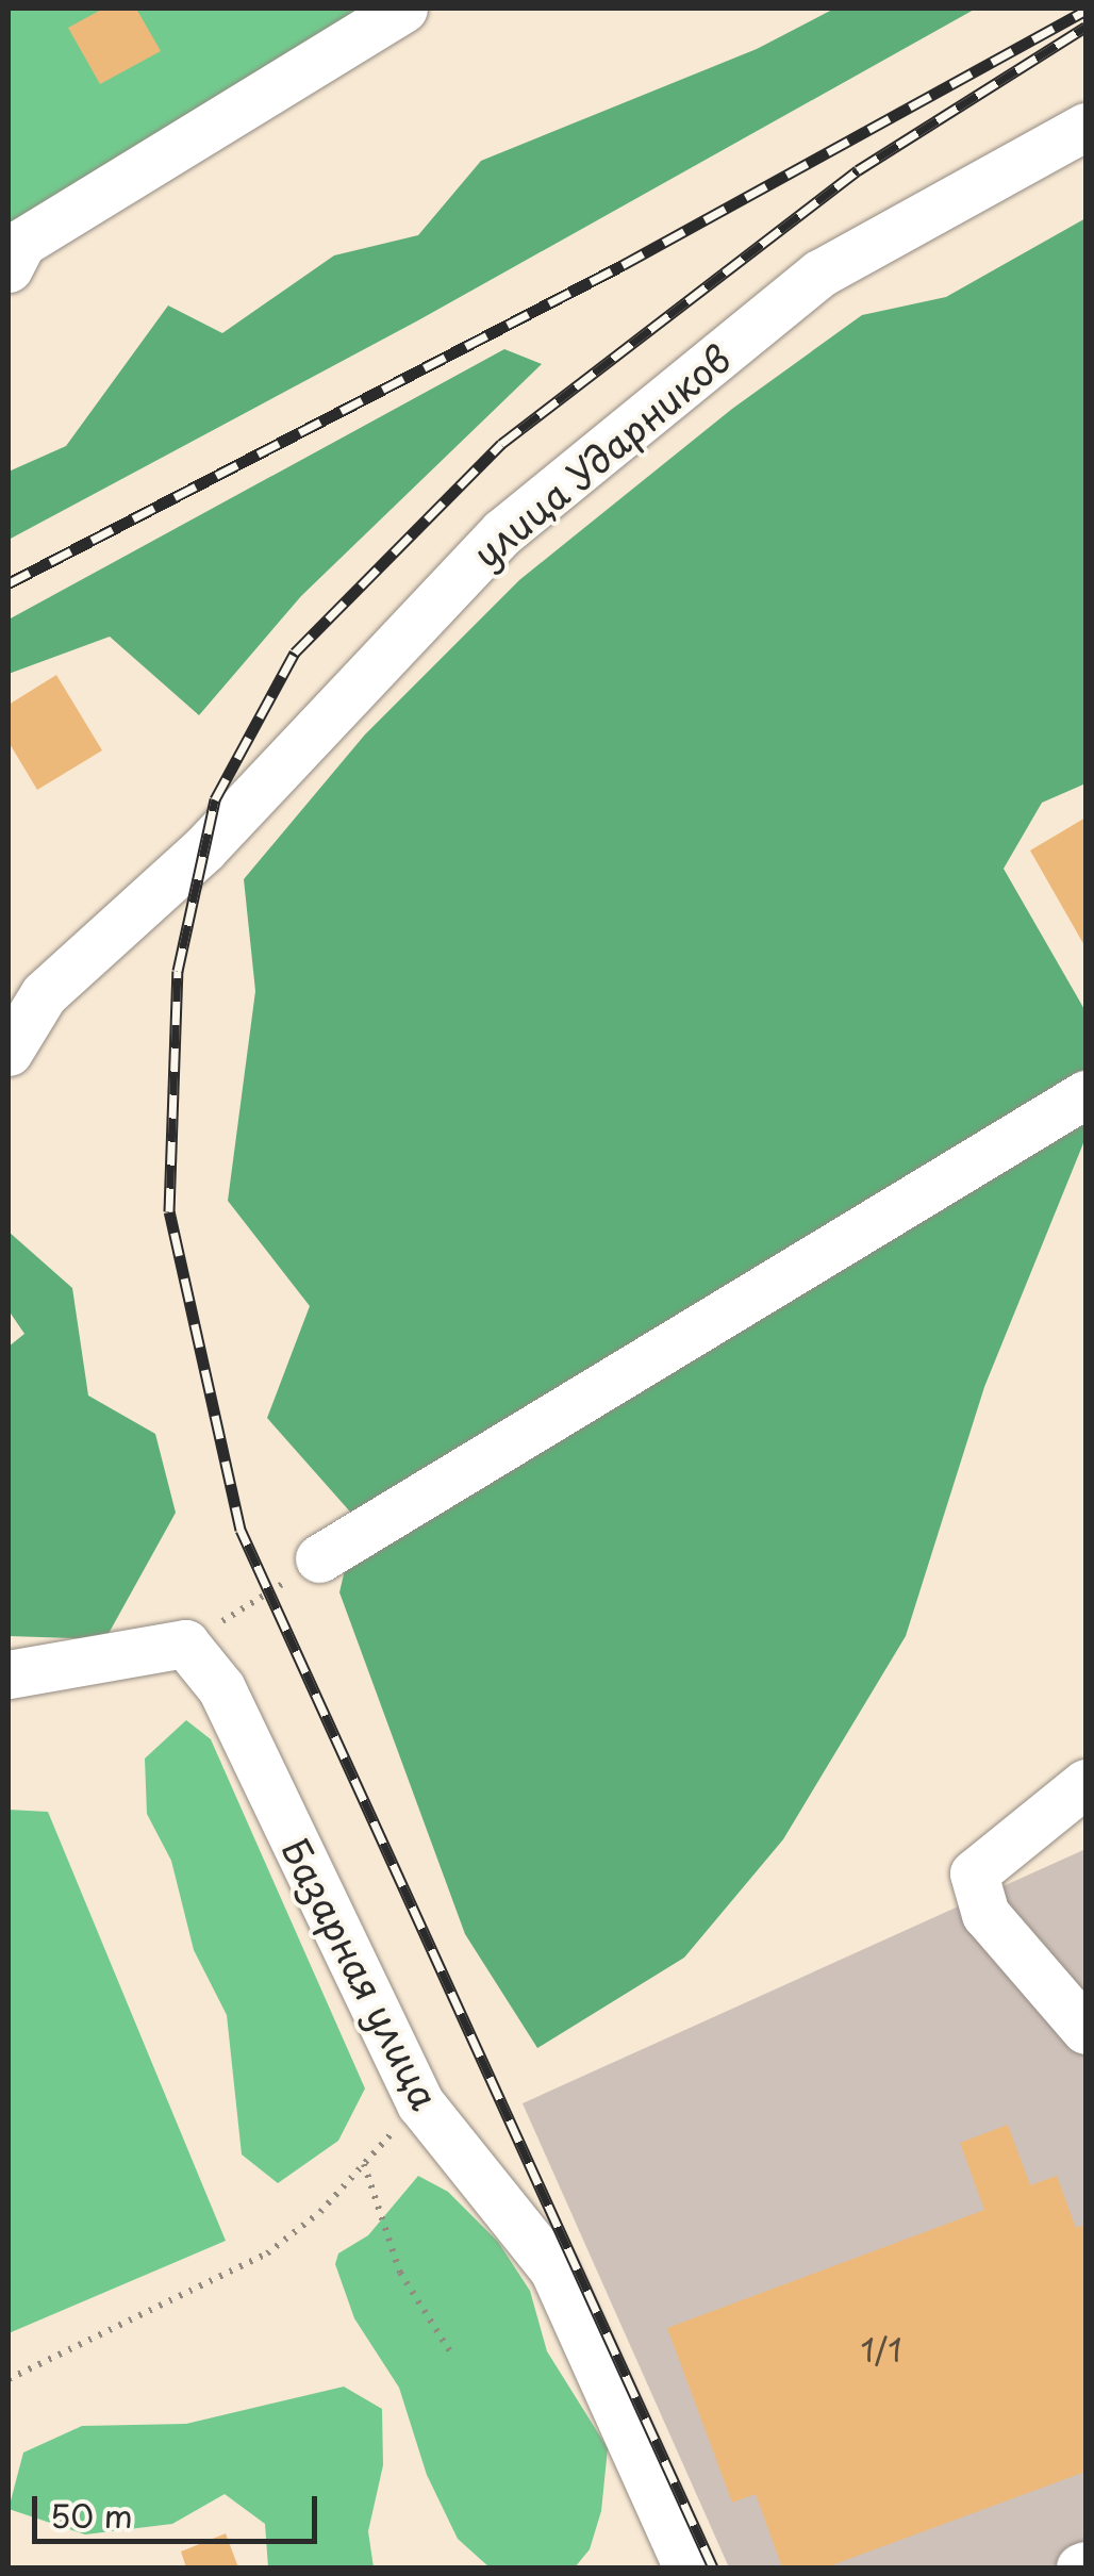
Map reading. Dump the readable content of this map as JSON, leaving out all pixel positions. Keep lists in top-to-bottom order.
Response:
{
  "streets": {
    "street": ["улица Ударников", "Базарная улица"]
  },
  "house_numbers": ["1/1"],
  "scale_bar": "50 m"
}
